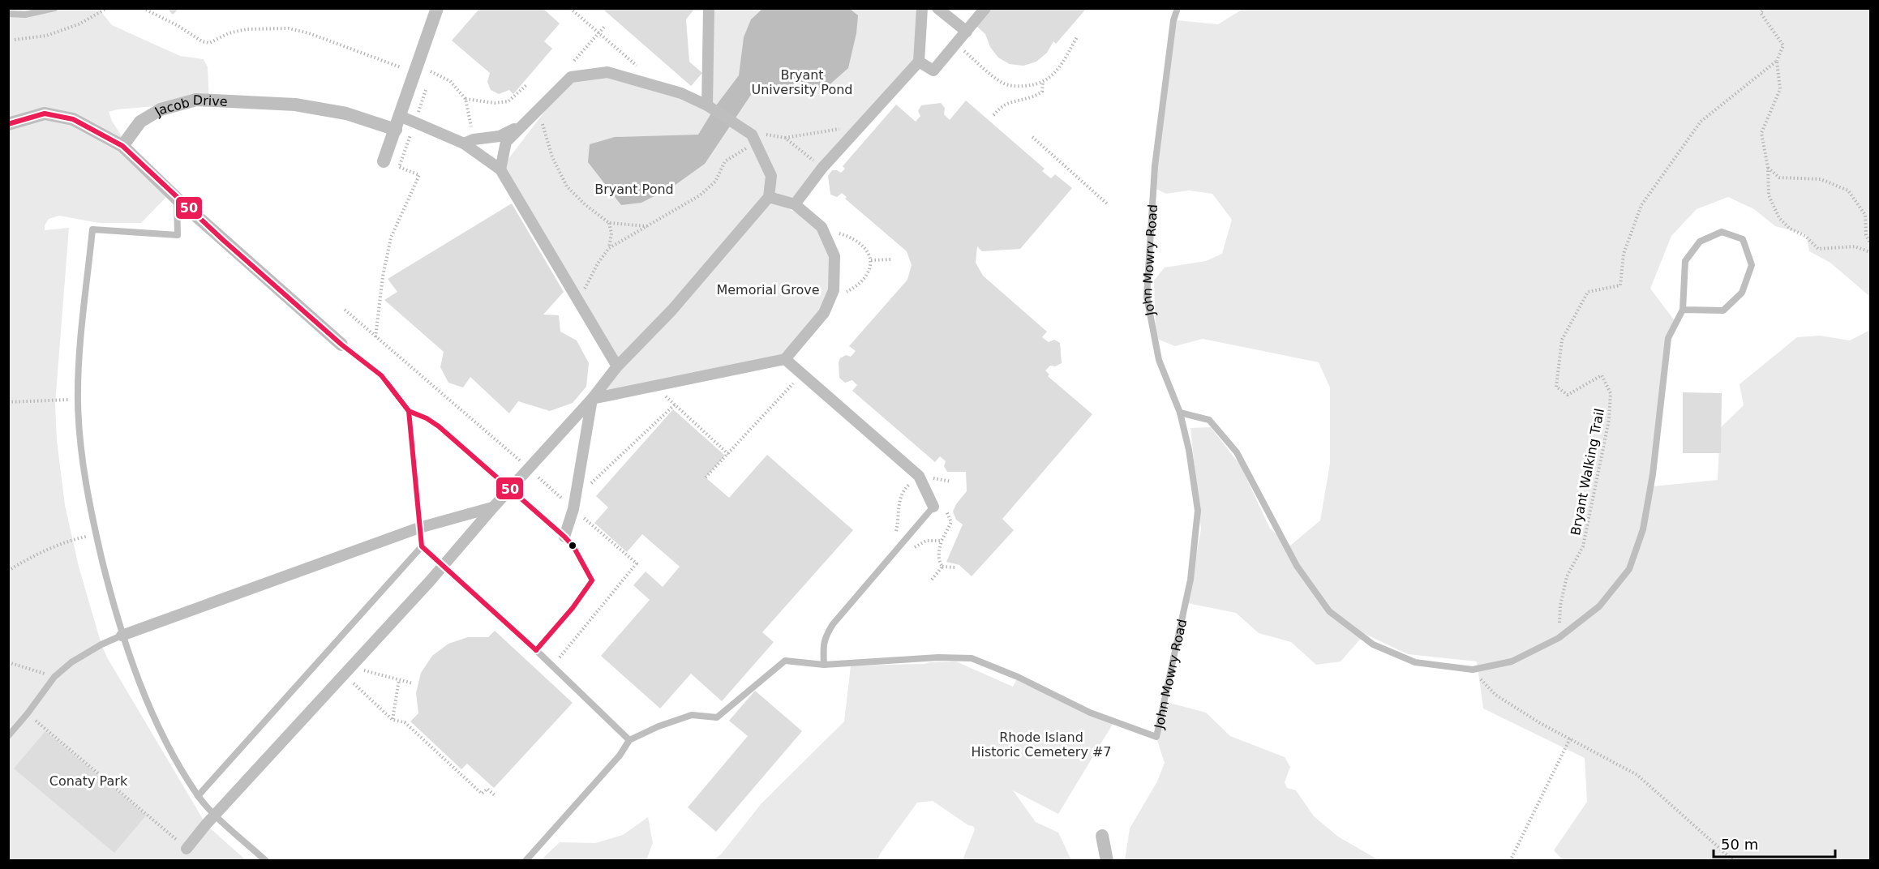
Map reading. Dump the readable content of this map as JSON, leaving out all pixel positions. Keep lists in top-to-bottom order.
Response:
{
  "streets": {
    "street": ["Jacob Drive"],
    "lane": ["John Mowry Road"],
    "path": ["Bryant Walking Trail"]
  },
  "parks": [
    "Bryant University Pond",
    "Bryant Pond",
    "Memorial Grove",
    "Rhode Island Historic Cemetery #7",
    "Conaty Park"
  ],
  "lines": ["transit line 50"],
  "scale_bar": "50 m"
}
